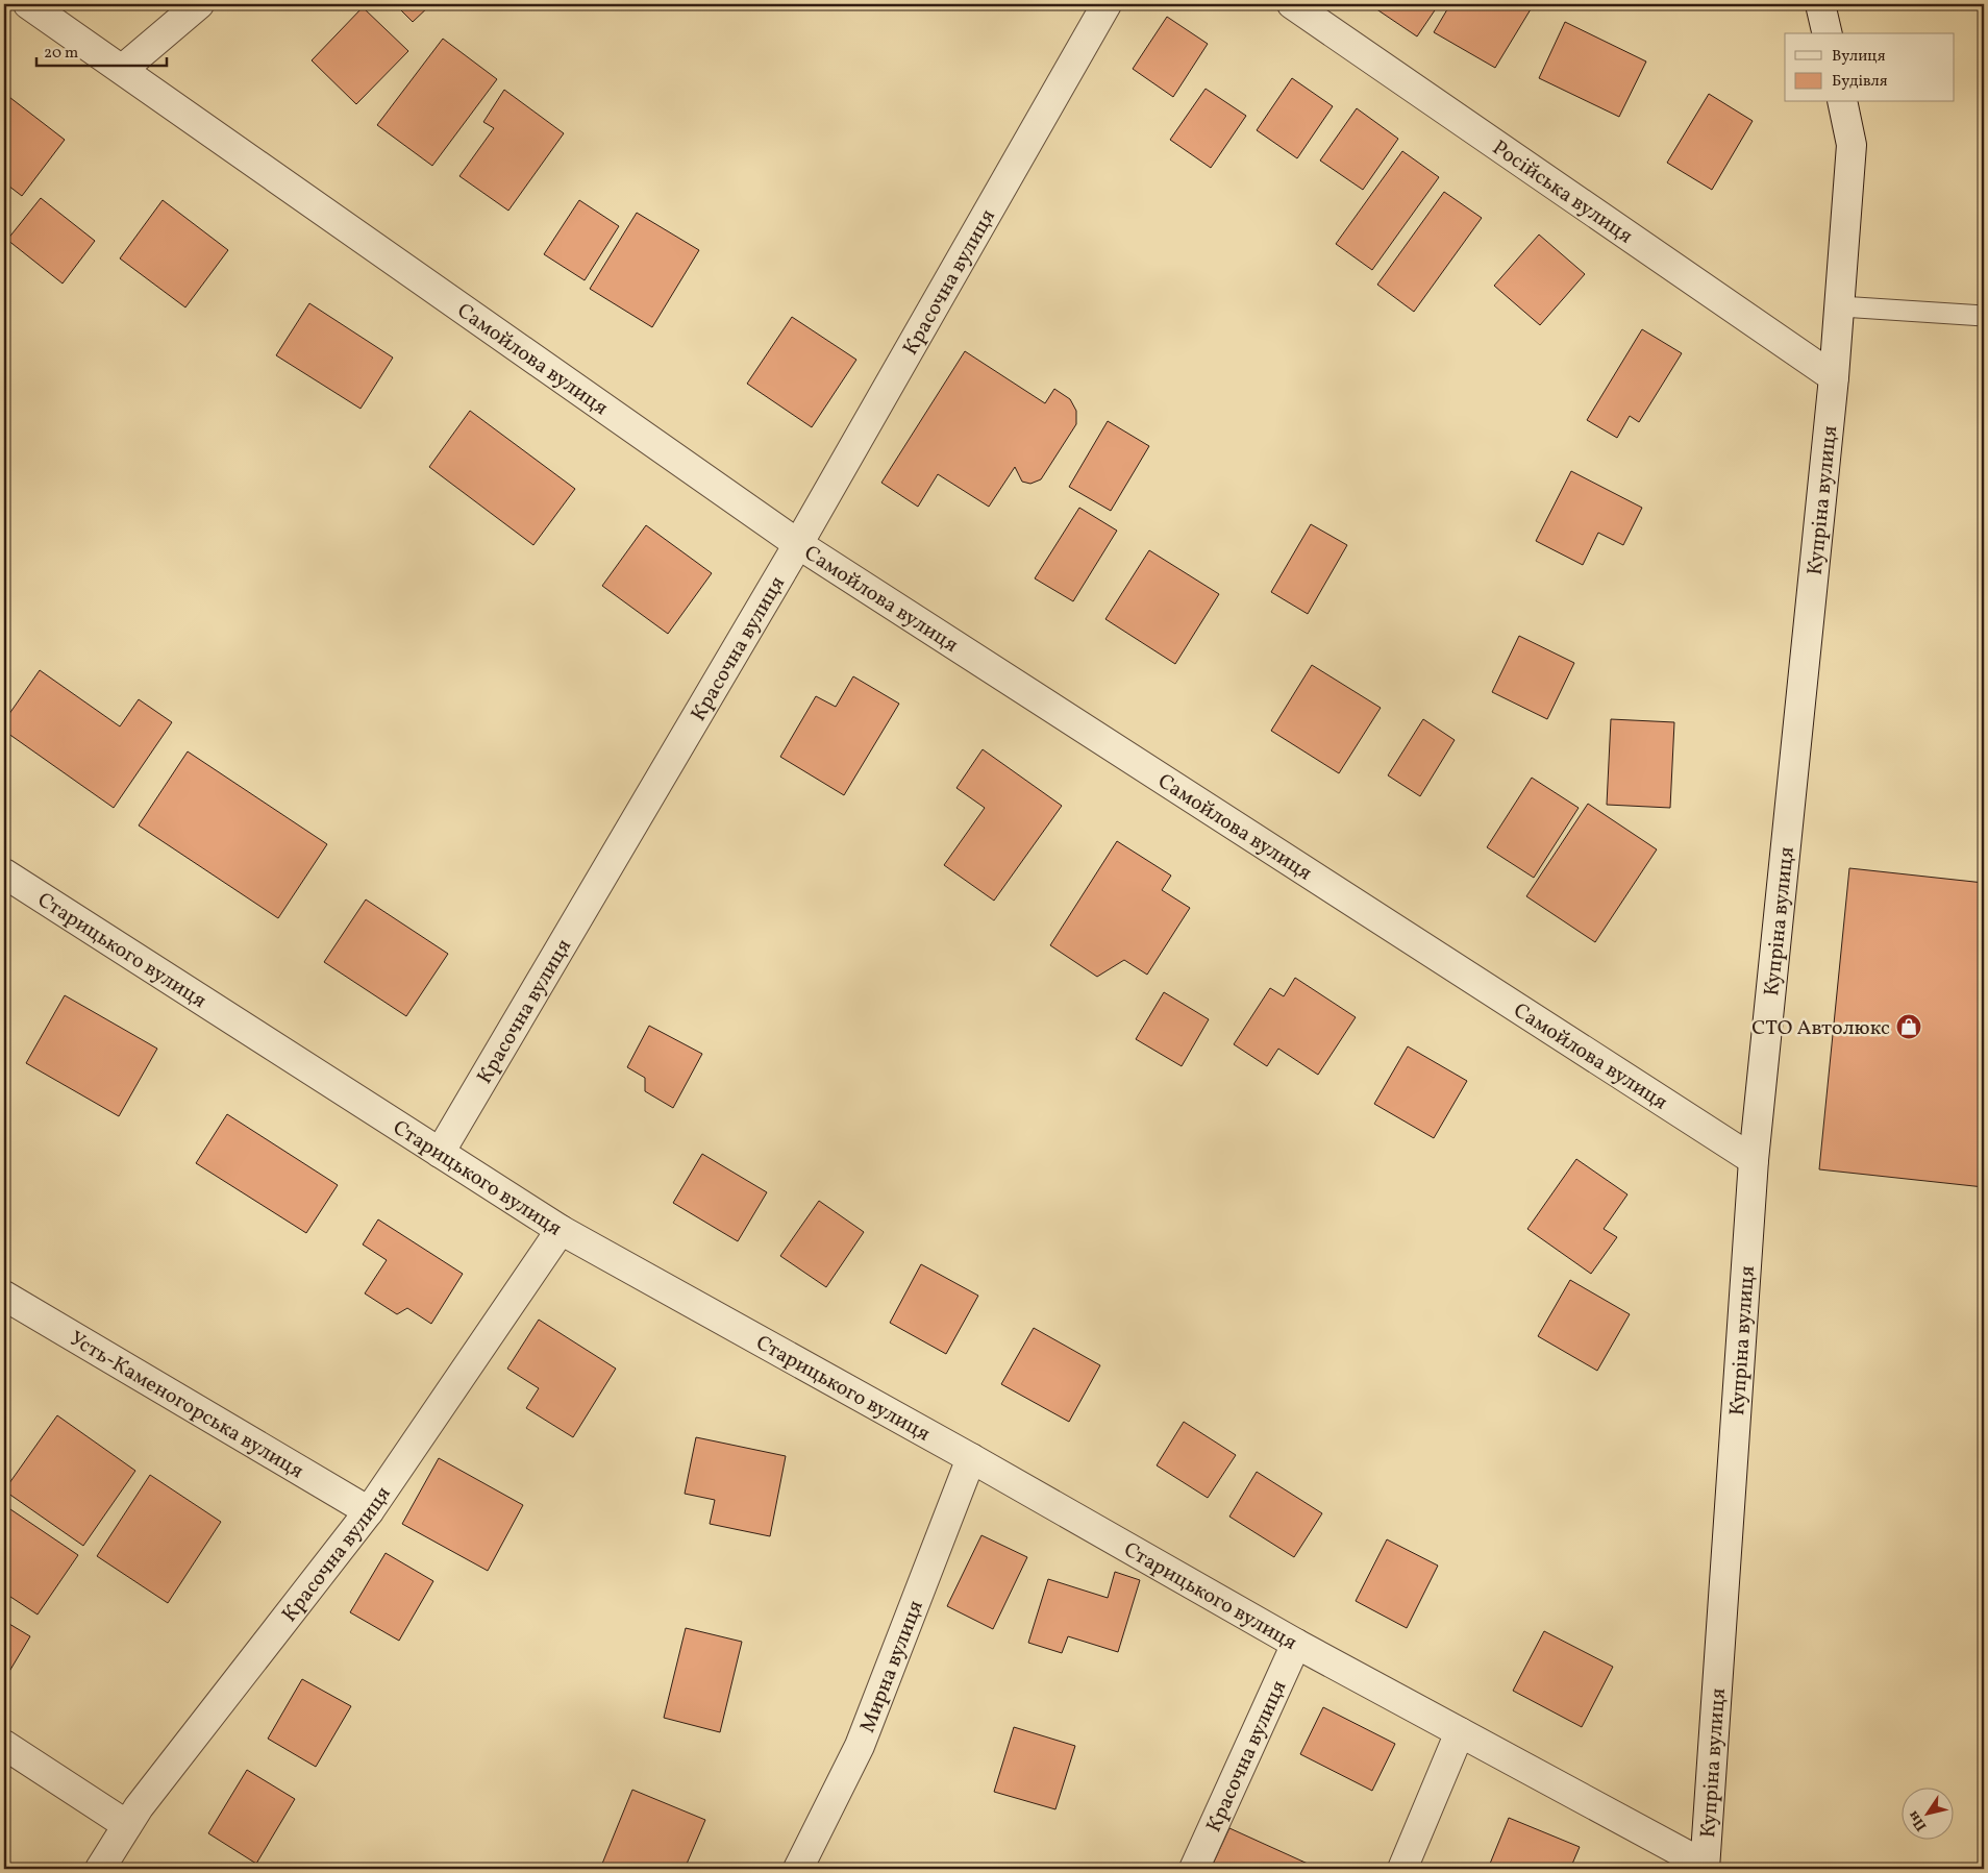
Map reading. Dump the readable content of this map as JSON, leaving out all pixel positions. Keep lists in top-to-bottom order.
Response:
{
  "streets": {
    "street": [
      "Російська вулиця",
      "Красочна вулиця",
      "Самойлова вулиця",
      "Купріна вулиця",
      "Старицького вулиця",
      "Усть-Каменогорська вулиця",
      "Мирна вулиця"
    ]
  },
  "crossings": [
    ["Російська вулиця", "Купріна вулиця"],
    ["Красочна вулиця", "Самойлова вулиця"],
    ["Красочна вулиця", "Старицького вулиця"],
    ["Красочна вулиця", "Усть-Каменогорська вулиця"],
    ["Самойлова вулиця", "Купріна вулиця"],
    ["Купріна вулиця", "Старицького вулиця"],
    ["Старицького вулиця", "Мирна вулиця"]
  ],
  "places": {
    "shop": ["СТО Автолюкс"]
  },
  "legend": ["Вулиця", "Будівля"],
  "scale_bar": "20 m",
  "north": "bottom left"
}
